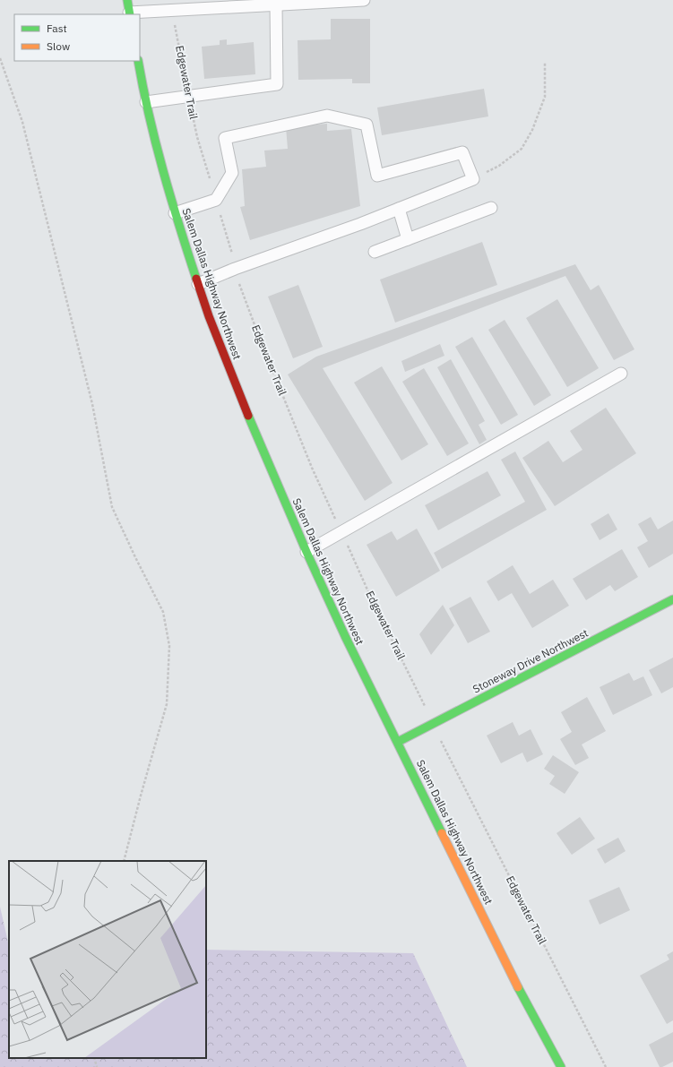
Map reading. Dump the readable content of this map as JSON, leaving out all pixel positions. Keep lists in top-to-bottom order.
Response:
{
  "streets": {
    "main road": ["Salem Dallas Highway Northwest", "Stoneway Drive Northwest"],
    "path": ["Edgewater Trail"]
  },
  "crossings": [
    ["Salem Dallas Highway Northwest", "Stoneway Drive Northwest"]
  ],
  "legend": ["Fast", "Slow"]
}
